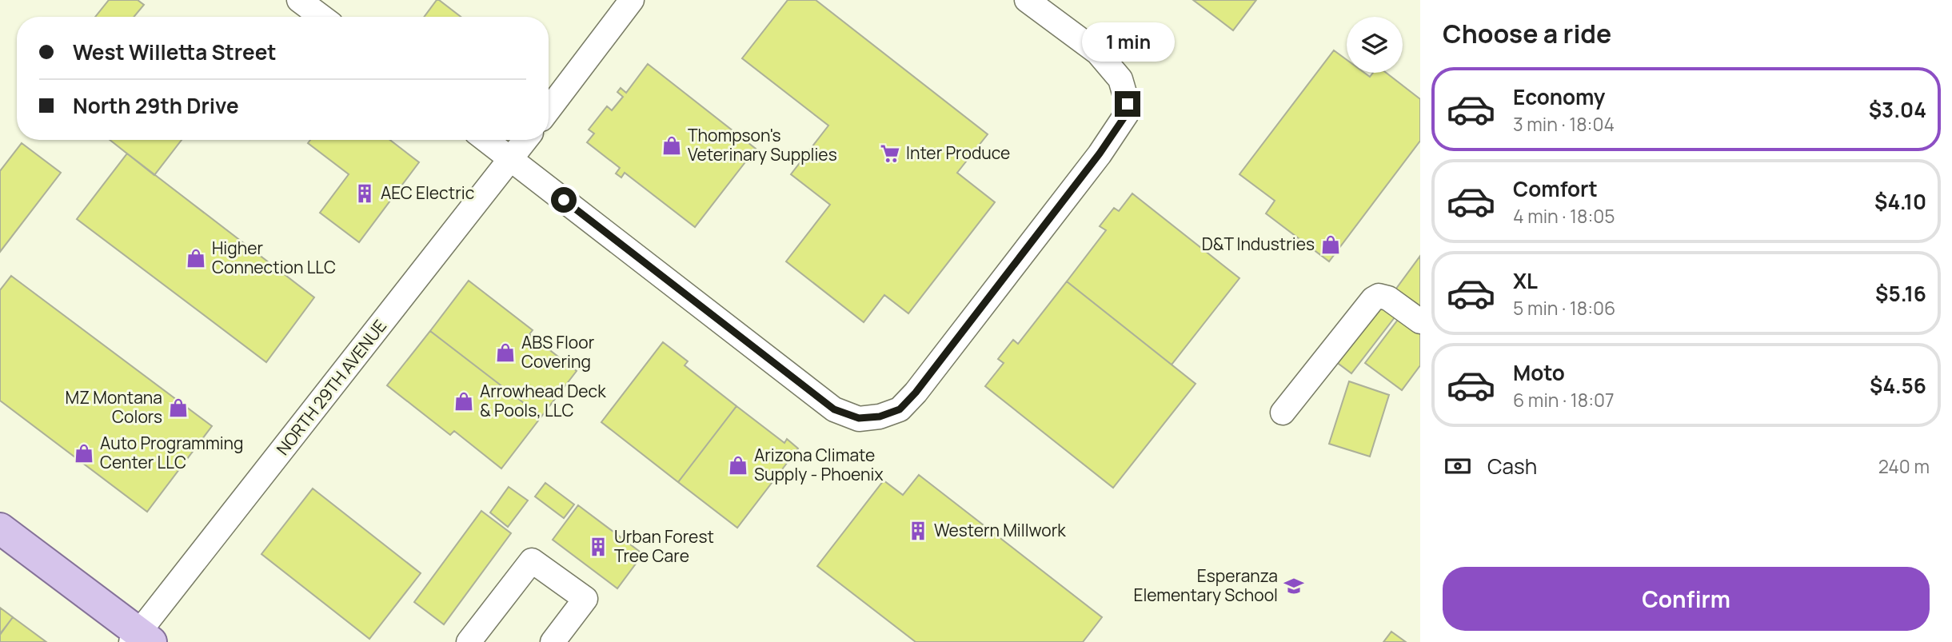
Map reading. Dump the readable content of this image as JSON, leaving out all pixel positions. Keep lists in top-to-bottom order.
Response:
{
  "streets": {
    "street": ["NORTH 29TH AVENUE"]
  },
  "places": {
    "shop": [
      "Thompson's Veterinary Supplies",
      "D&T Industries",
      "Higher Connection LLC",
      "ABS Floor Covering",
      "Arrowhead Deck & Pools, LLC",
      "MZ Montana Colors",
      "Auto Programming Center LLC",
      "Arizona Climate Supply - Phoenix"
    ],
    "supermarket": ["Inter Produce"],
    "building": ["AEC Electric", "Western Millwork", "Urban Forest Tree Care"],
    "school or university": ["Esperanza Elementary School"]
  },
  "page": {
    "heading": "Choose a ride",
    "banner": ["West Willetta Street", "North 29th Drive"],
    "bubble": "1 min",
    "list": [
      {
        "name": "Economy",
        "note": "3 min · 18:04",
        "value": "$3.04"
      },
      {
        "name": "Comfort",
        "note": "4 min · 18:05",
        "value": "$4.10"
      },
      {
        "name": "XL",
        "note": "5 min · 18:06",
        "value": "$5.16"
      },
      {
        "name": "Moto",
        "note": "6 min · 18:07",
        "value": "$4.56"
      }
    ],
    "pay": ["Cash", "240 m"],
    "buttons": "Confirm"
  }
}
